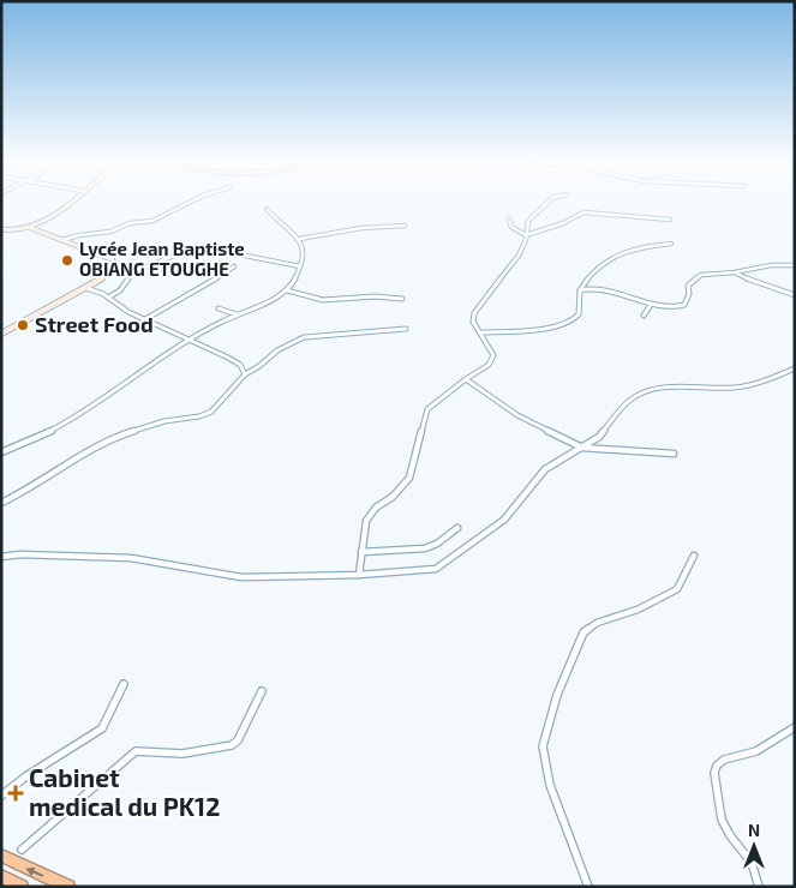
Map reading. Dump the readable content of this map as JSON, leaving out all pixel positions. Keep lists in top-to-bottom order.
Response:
{
  "places": {
    "other": ["Lycée Jean Baptiste OBIANG ETOUGHE", "Street Food"],
    "health": ["Cabinet medical du PK12"]
  },
  "north": "top"
}
